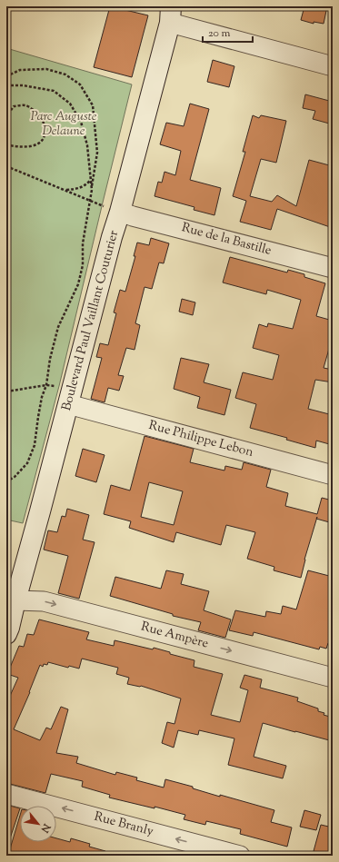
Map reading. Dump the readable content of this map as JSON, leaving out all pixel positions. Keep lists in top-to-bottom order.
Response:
{
  "streets": {
    "street": [
      "Rue de la Bastille",
      "Boulevard Paul Vaillant Couturier",
      "Rue Philippe Lebon",
      "Rue Ampère",
      "Rue Branly"
    ]
  },
  "crossings": [
    ["Rue de la Bastille", "Boulevard Paul Vaillant Couturier"],
    ["Boulevard Paul Vaillant Couturier", "Rue Philippe Lebon"],
    ["Boulevard Paul Vaillant Couturier", "Rue Ampère"]
  ],
  "one_way": ["Rue Ampère", "Rue Branly"],
  "parks": ["Parc Auguste Delaune"],
  "scale_bar": "20 m",
  "north": "bottom right"
}
